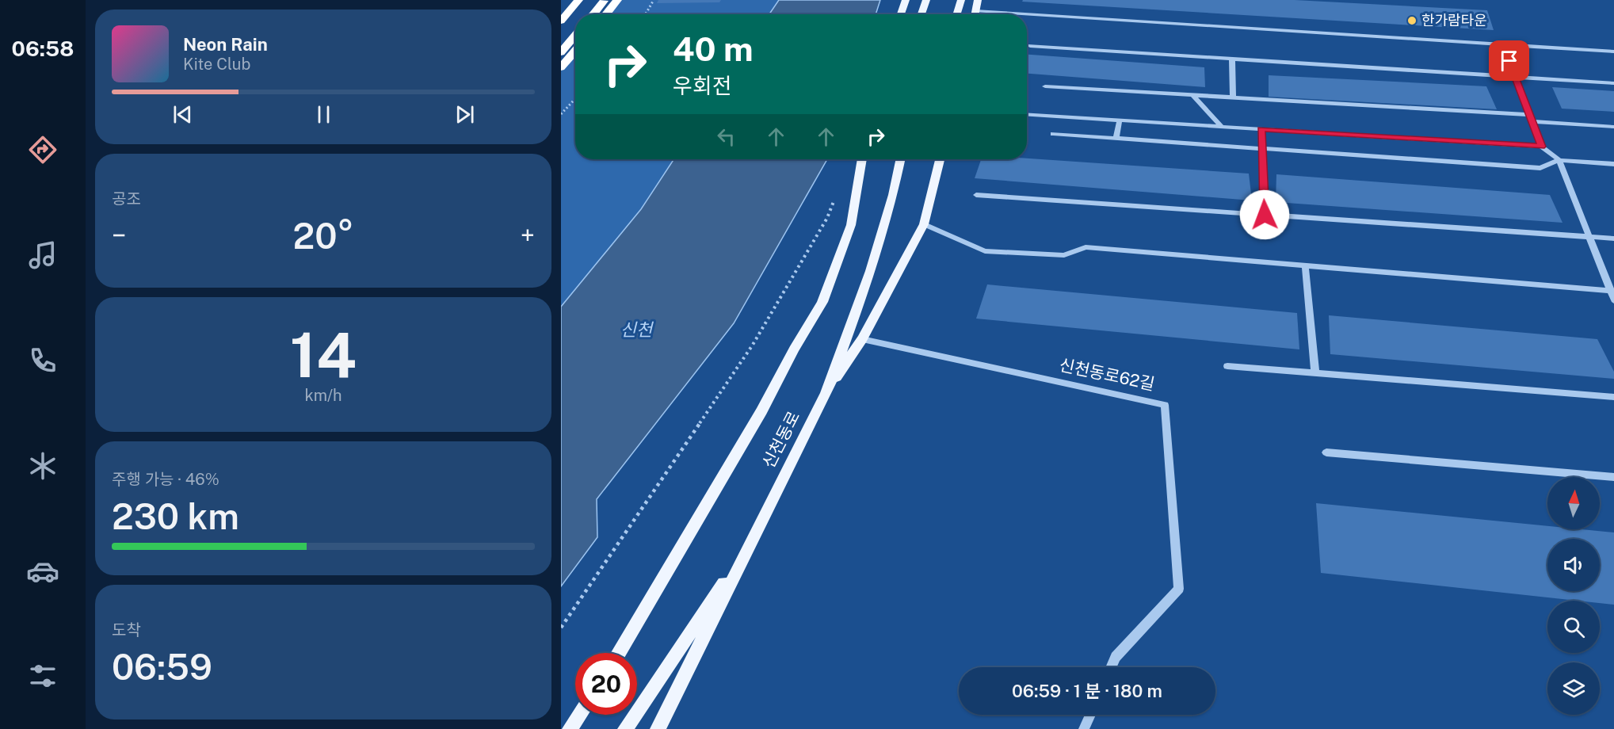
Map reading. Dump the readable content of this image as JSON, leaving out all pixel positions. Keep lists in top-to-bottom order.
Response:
{
  "streets": {
    "main road": ["신천동로"],
    "street": ["신천동로62길"]
  },
  "water": ["신천"],
  "places": ["한가람타운"],
  "north": "top",
  "page": {
    "tabs": "06:58",
    "turn": ["40 m", "우회전"],
    "song": ["Neon Rain", "Kite Club"],
    "tile": [
      "공조",
      ["14", "km/h"],
      ["주행 가능 · 46%", "230 km"],
      ["도착", "06:59"]
    ],
    "heat": ["−", "20°", "+"],
    "limit": "20",
    "trip": "06:59 · 1 분 · 180 m"
  }
}
